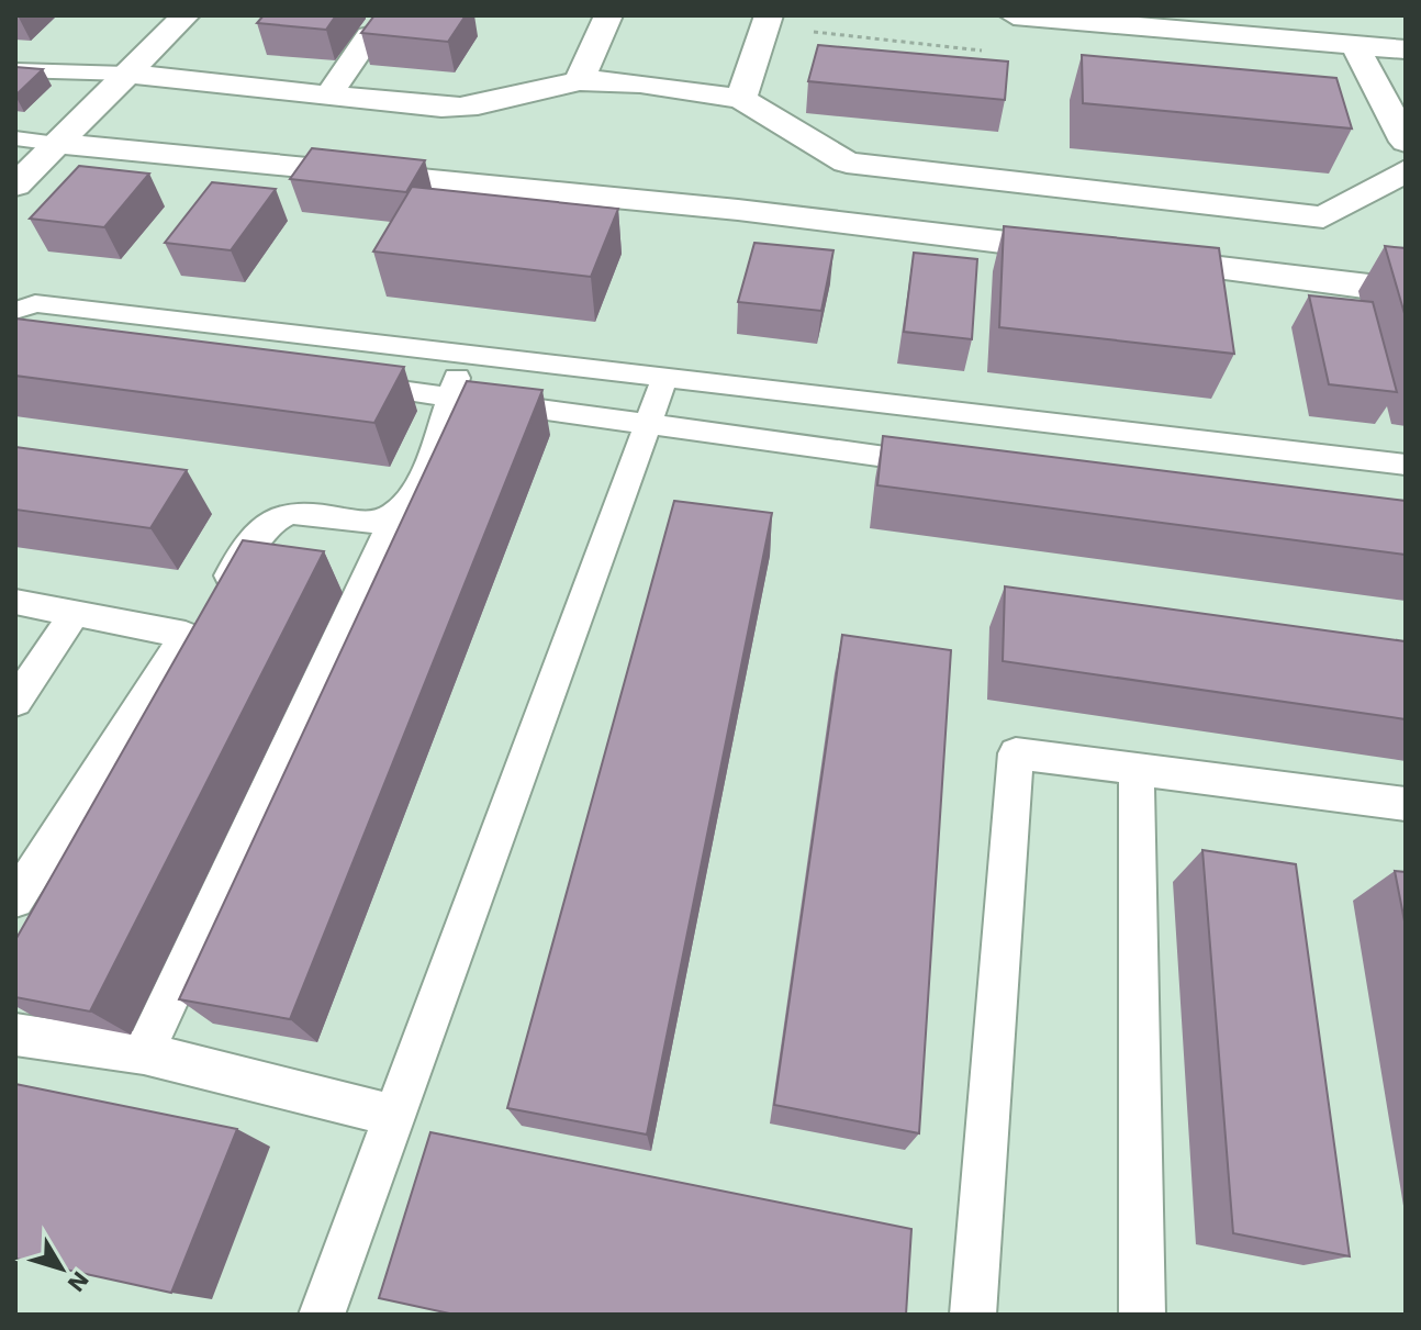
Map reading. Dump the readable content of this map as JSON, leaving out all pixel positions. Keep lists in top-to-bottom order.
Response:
{
  "north": "bottom right"
}
